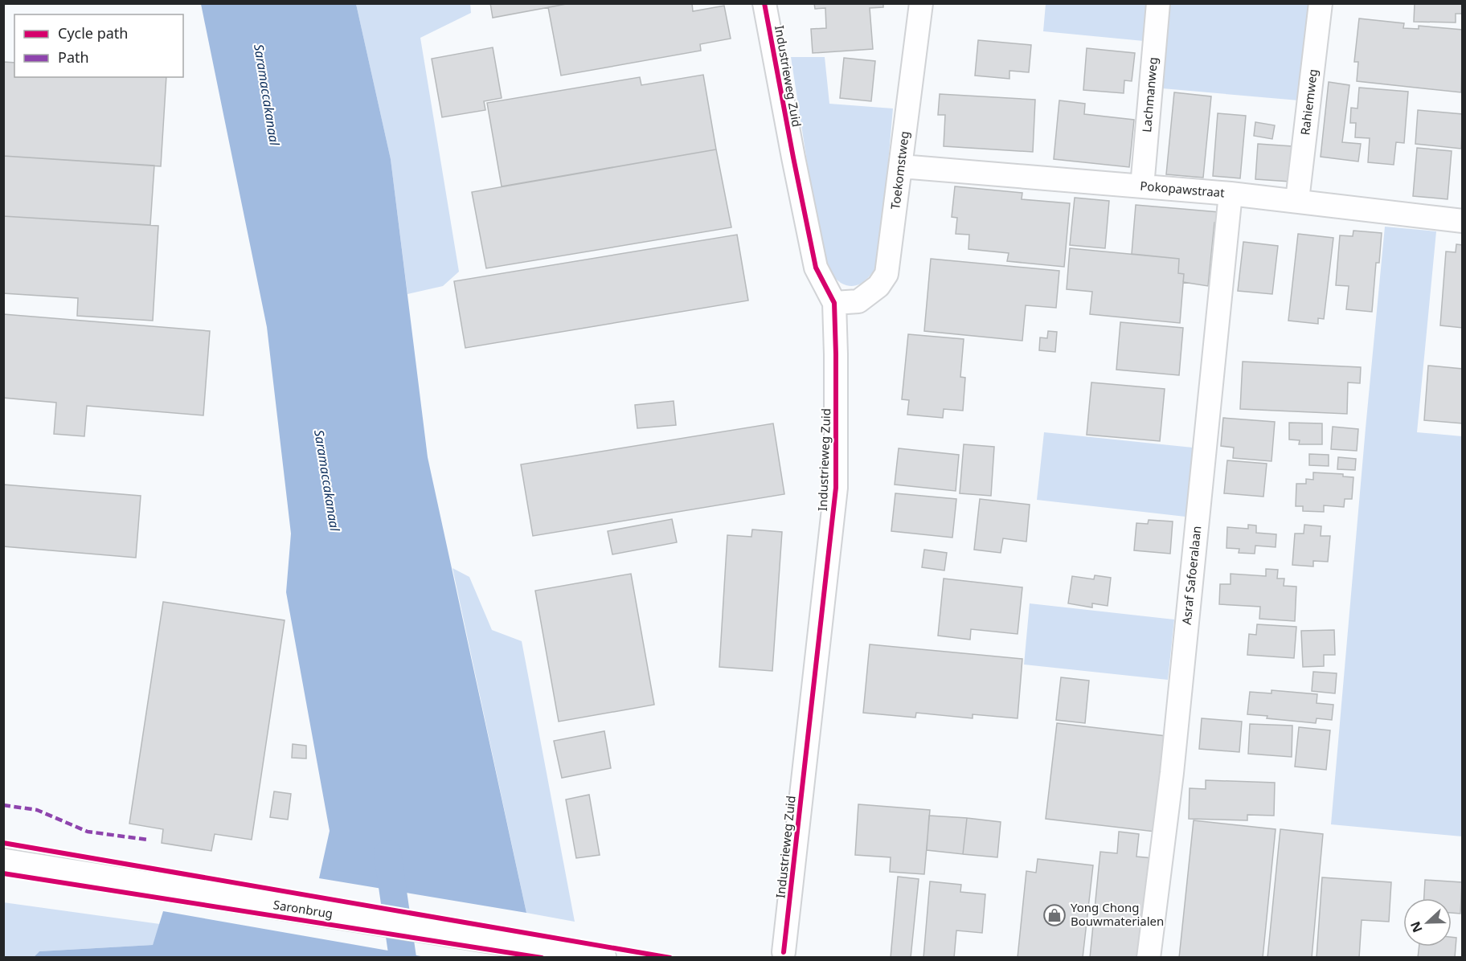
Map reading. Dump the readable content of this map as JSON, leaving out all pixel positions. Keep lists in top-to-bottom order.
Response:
{
  "streets": {
    "main road": ["Saronbrug"],
    "street": [
      "Industrieweg Zuid",
      "Lachmanweg",
      "Rahiemweg",
      "Toekomstweg",
      "Pokopawstraat",
      "Asraf Safoeralaan"
    ]
  },
  "crossings": [
    ["Industrieweg Zuid", "Toekomstweg"],
    ["Lachmanweg", "Pokopawstraat"],
    ["Rahiemweg", "Pokopawstraat"],
    ["Toekomstweg", "Pokopawstraat"],
    ["Pokopawstraat", "Asraf Safoeralaan"]
  ],
  "water": ["Saramaccakanaal"],
  "places": {
    "shop": ["Yong Chong Bouwmaterialen"]
  },
  "legend": ["Cycle path", "Path"],
  "north": "left"
}
